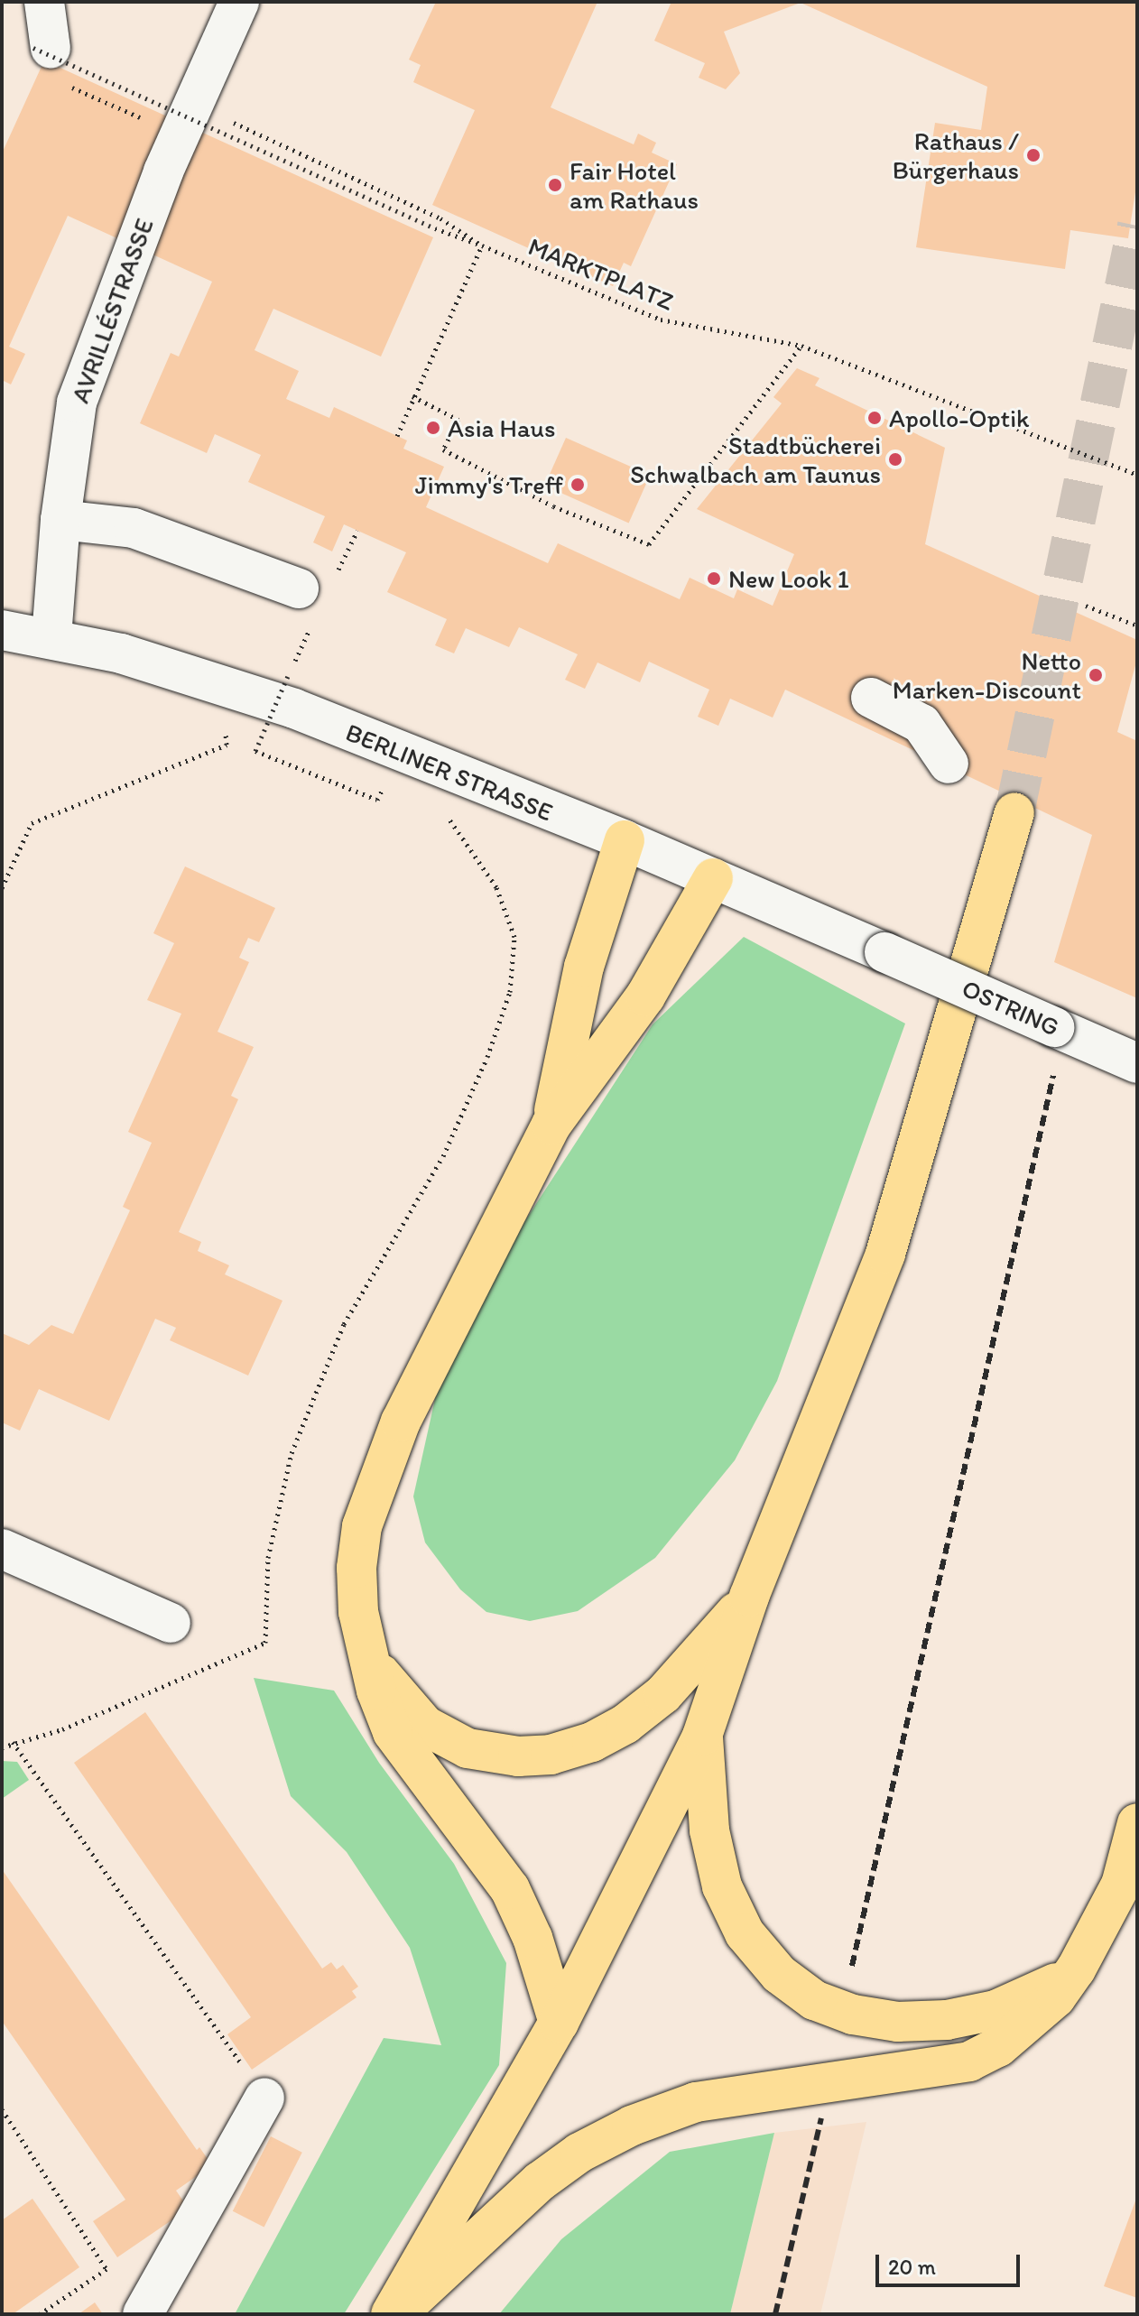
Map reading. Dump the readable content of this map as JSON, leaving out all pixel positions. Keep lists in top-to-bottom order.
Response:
{
  "streets": {
    "street": ["AVRILLÉSTRASSE", "BERLINER STRASSE", "OSTRING"],
    "path": ["MARKTPLATZ"]
  },
  "crossings": [
    ["MARKTPLATZ", "AVRILLÉSTRASSE"],
    ["AVRILLÉSTRASSE", "BERLINER STRASSE"],
    ["BERLINER STRASSE", "OSTRING"]
  ],
  "places": [
    "Rathaus / Bürgerhaus",
    "Fair Hotel am Rathaus",
    "Apollo-Optik",
    "Asia Haus",
    "Stadtbücherei Schwalbach am Taunus",
    "Jimmy's Treff",
    "New Look 1",
    "Netto Marken-Discount"
  ],
  "scale_bar": "20 m"
}
